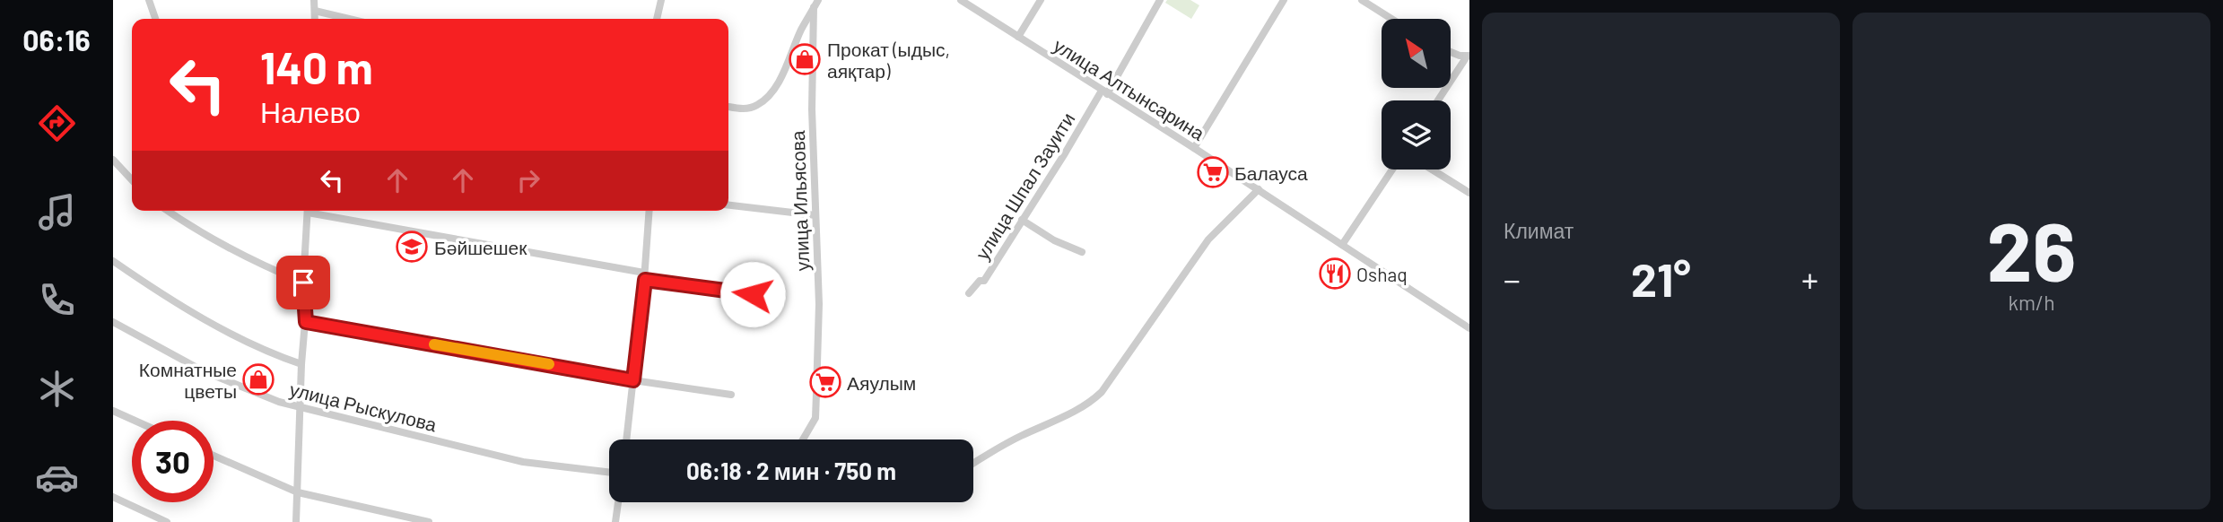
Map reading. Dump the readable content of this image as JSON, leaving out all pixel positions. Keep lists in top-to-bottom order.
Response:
{
  "streets": {
    "street": [
      "улица Алтынсарина",
      "улица Шпал Зауити",
      "улица Ильясова",
      "улица Рыскулова"
    ]
  },
  "crossings": [
    ["улица Алтынсарина", "улица Шпал Зауити"]
  ],
  "places": {
    "shop": ["Прокат (ыдыс, аяқтар)", "Комнатные цветы"],
    "supermarket": ["Балауса", "Аяулым"],
    "school or university": ["Бәйшешек"],
    "restaurant": ["Oshaq"]
  },
  "north": "top left",
  "page": {
    "tabs": "06:16",
    "tile": [
      "Климат",
      ["26", "km/h"]
    ],
    "turn": ["140 m", "Налево"],
    "heat": ["−", "21°", "+"],
    "limit": "30",
    "trip": "06:18 · 2 мин · 750 m"
  }
}
